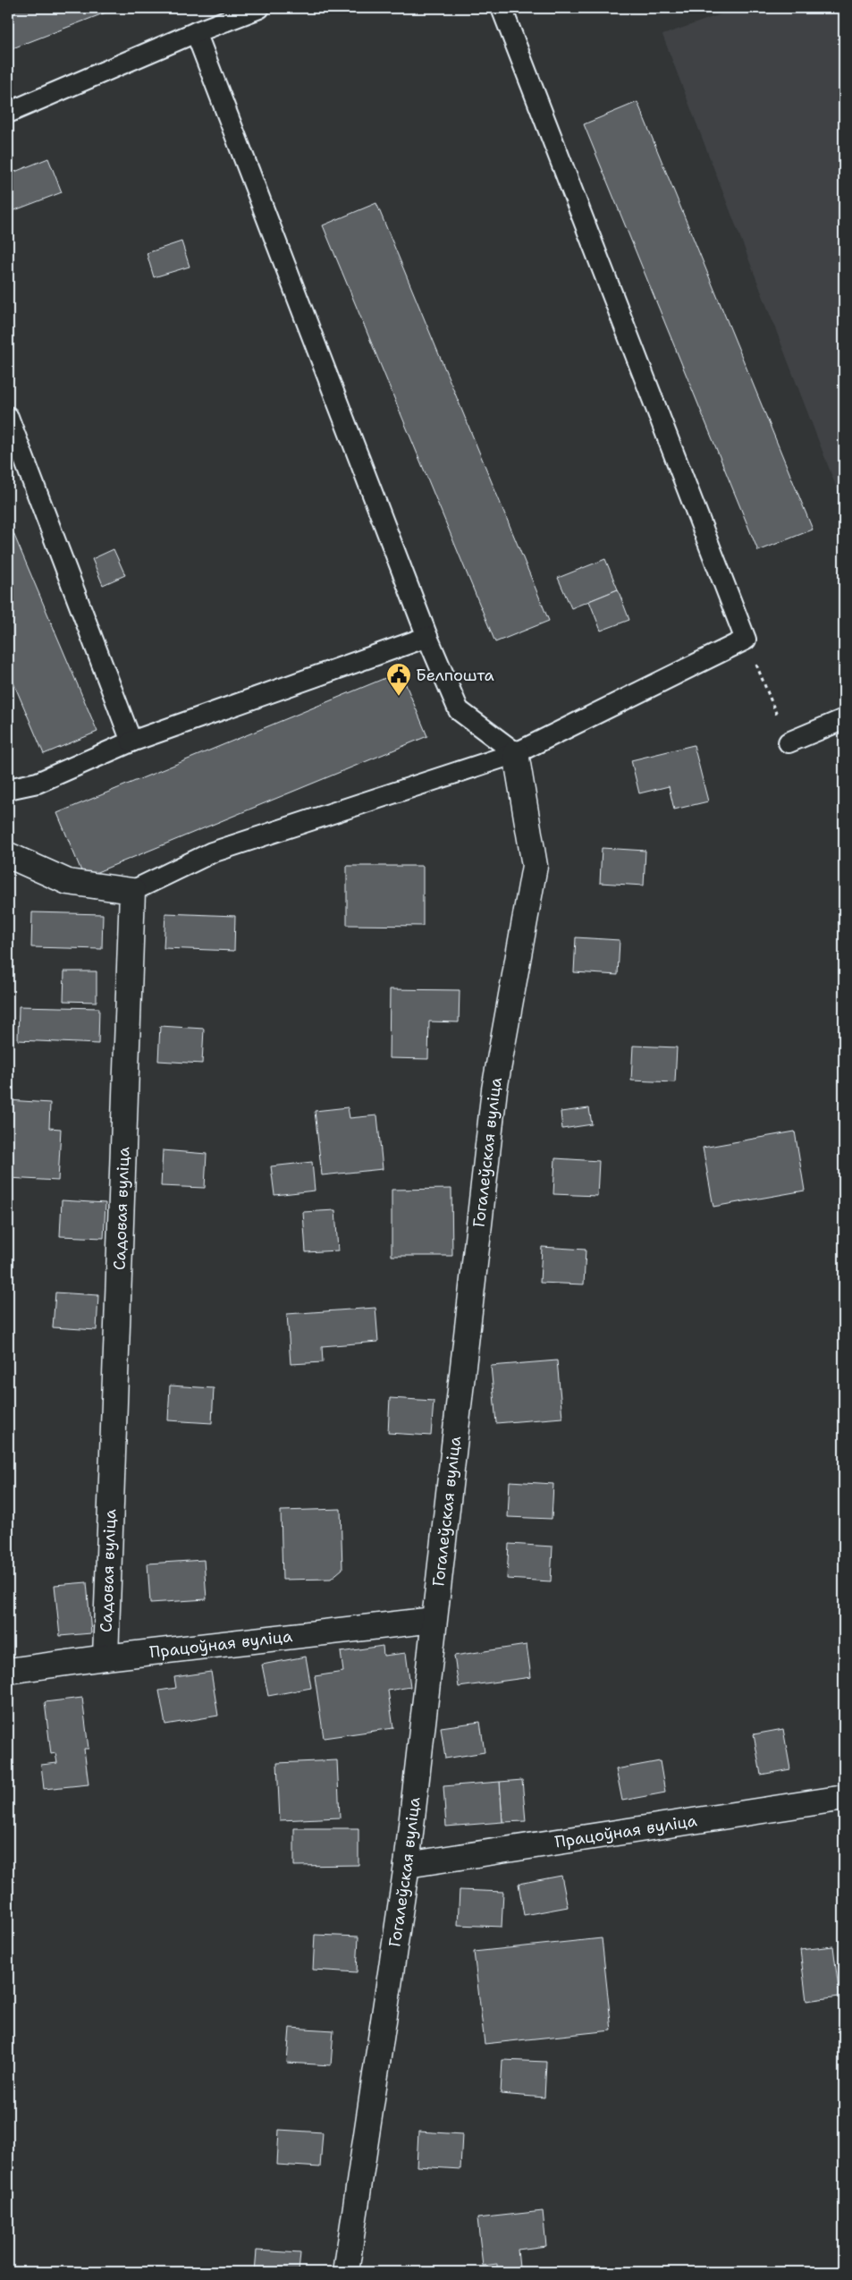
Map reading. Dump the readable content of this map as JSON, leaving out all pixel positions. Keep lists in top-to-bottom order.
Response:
{
  "streets": {
    "street": ["Гогалеўская вуліца", "Садовая вуліца", "Працоўная вуліца"]
  },
  "crossings": [
    ["Гогалеўская вуліца", "Працоўная вуліца"],
    ["Садовая вуліца", "Працоўная вуліца"]
  ],
  "places": {
    "public building": ["Белпошта"]
  }
}
